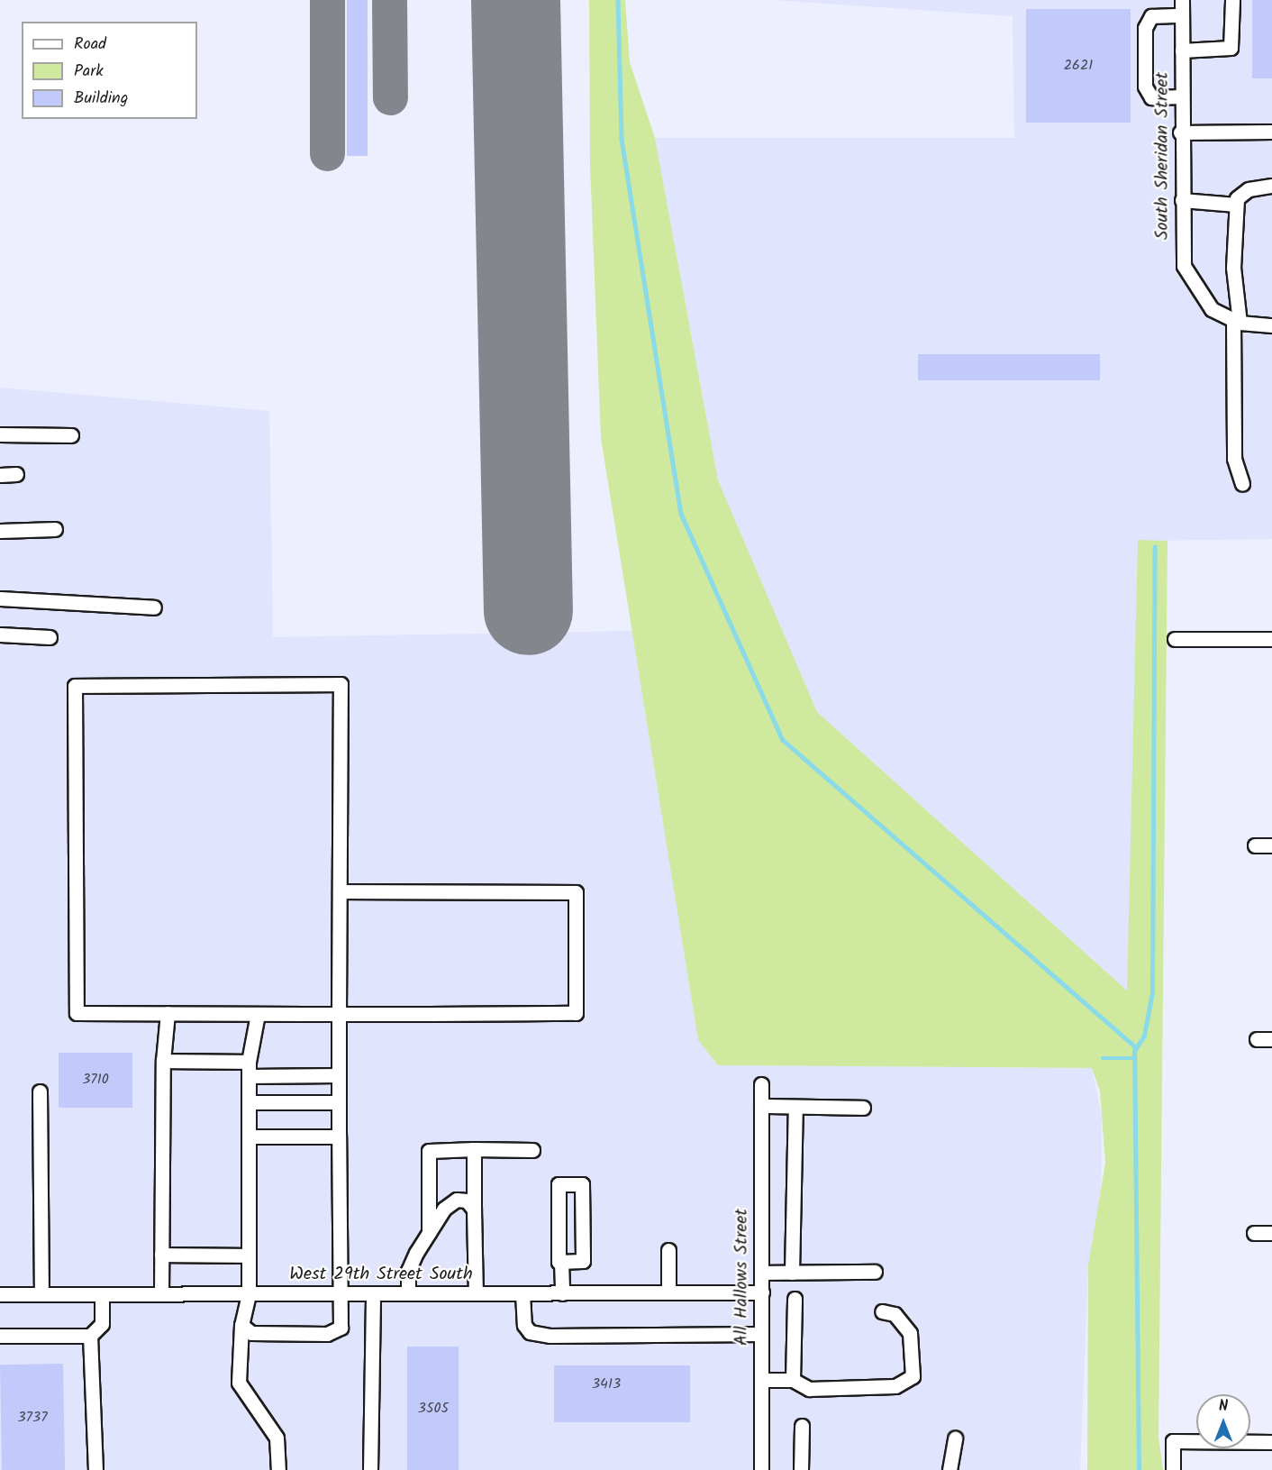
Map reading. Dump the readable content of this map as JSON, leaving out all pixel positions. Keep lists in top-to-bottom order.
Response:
{
  "streets": {
    "street": ["South Sheridan Street", "West 29th Street South", "All Hallows Street"]
  },
  "crossings": [
    ["West 29th Street South", "All Hallows Street"]
  ],
  "house_numbers": [
    "2621",
    "3710",
    "3413",
    "3505",
    "3737"
  ],
  "legend": ["Road", "Park", "Building"],
  "north": "top"
}
